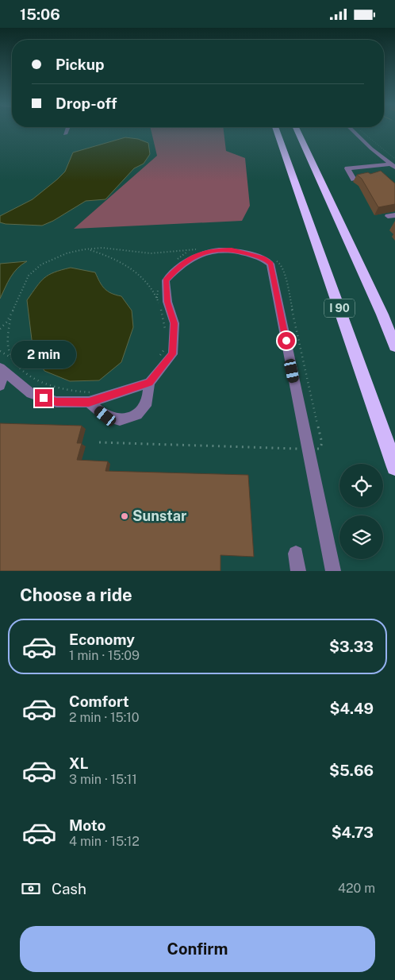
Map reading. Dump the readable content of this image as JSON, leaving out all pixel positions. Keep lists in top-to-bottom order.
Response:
{
  "streets": {
    "highway": ["I 90"]
  },
  "places": ["Sunstar"],
  "page": {
    "status": "15:06",
    "banner": ["Pickup", "Drop-off"],
    "bubble": "2 min",
    "heading": "Choose a ride",
    "list": [
      {
        "name": "Economy",
        "note": "1 min · 15:09",
        "value": "$3.33"
      },
      {
        "name": "Comfort",
        "note": "2 min · 15:10",
        "value": "$4.49"
      },
      {
        "name": "XL",
        "note": "3 min · 15:11",
        "value": "$5.66"
      },
      {
        "name": "Moto",
        "note": "4 min · 15:12",
        "value": "$4.73"
      }
    ],
    "pay": ["Cash", "420 m"],
    "buttons": "Confirm"
  }
}
